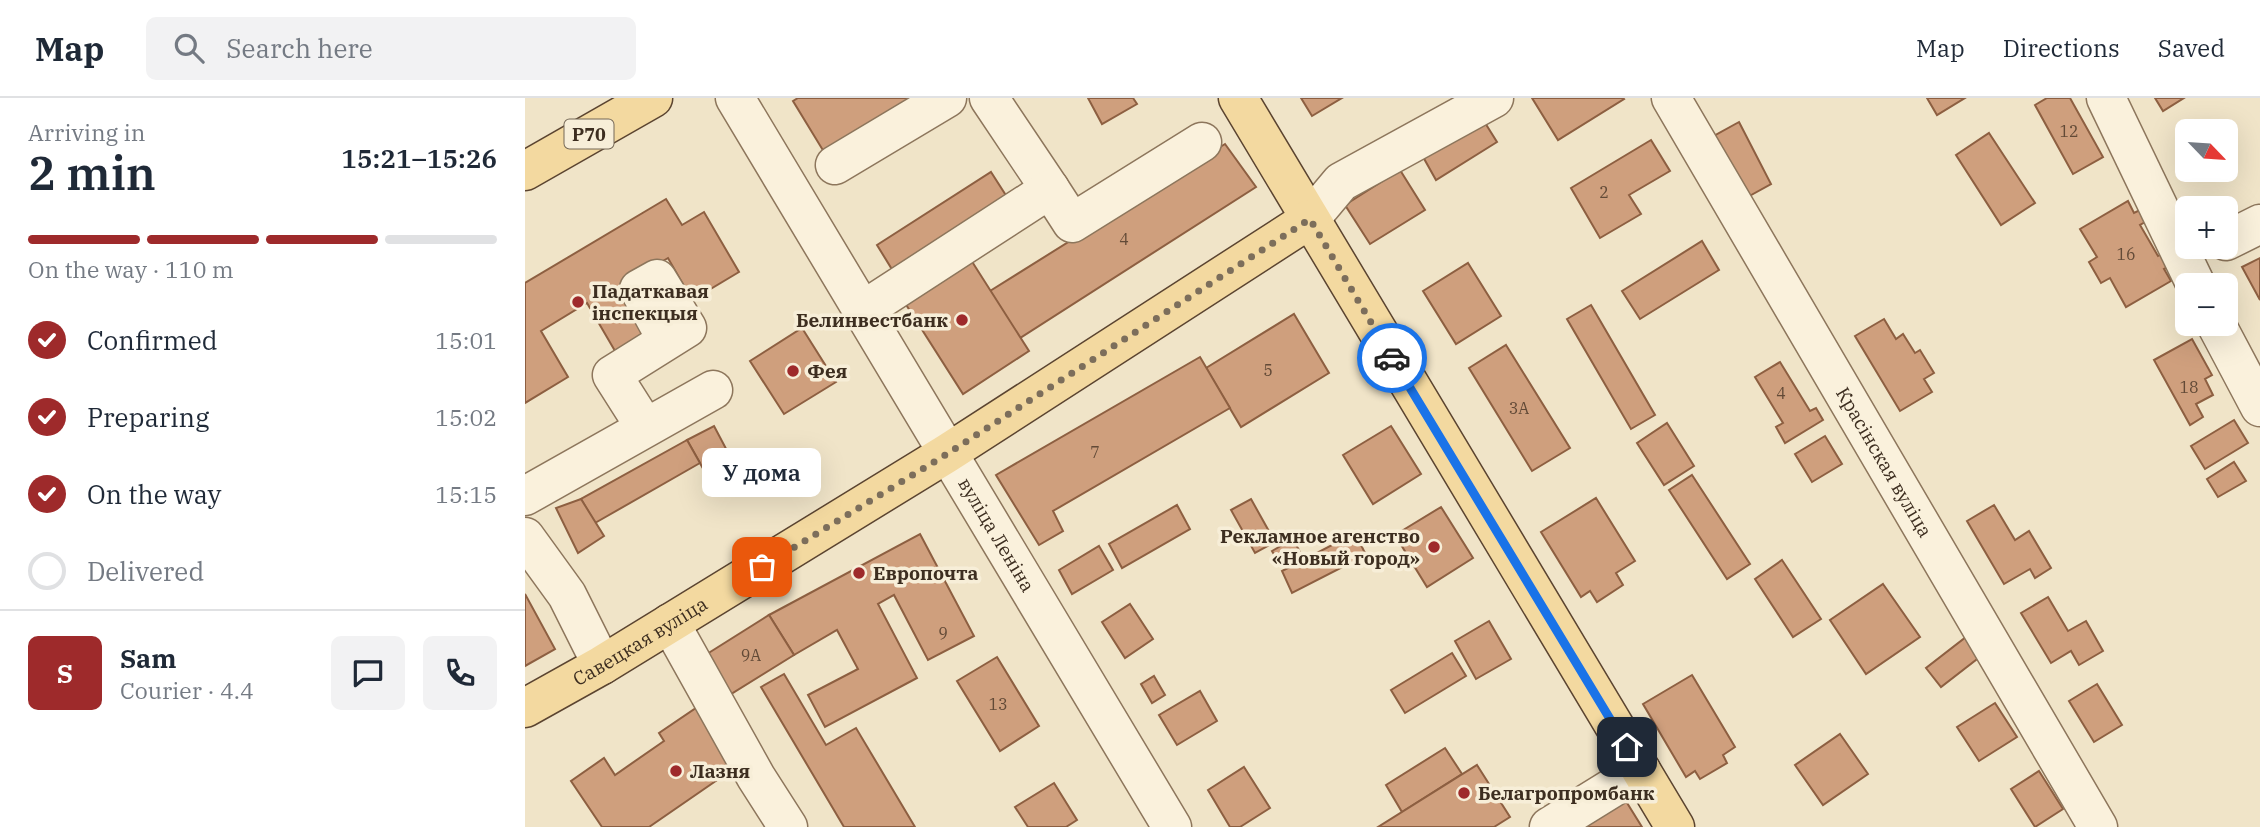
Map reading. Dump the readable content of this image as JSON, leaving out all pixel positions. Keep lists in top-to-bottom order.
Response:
{
  "streets": {
    "main road": ["Р70", "Савецкая вуліца"],
    "street": ["Красінская вуліца", "вуліца Леніна"]
  },
  "crossings": [
    ["вуліца Леніна", "Савецкая вуліца"]
  ],
  "places": [
    "Падаткавая інспекцыя",
    "Белинвестбанк",
    "Фея",
    "Рекламное агенство «Новый город»",
    "У дома",
    "Европочта",
    "Лазня",
    "Белагропромбанк"
  ],
  "house_numbers": [
    "12",
    "2",
    "4",
    "16",
    "5",
    "18",
    "4",
    "3А",
    "7",
    "9",
    "9А",
    "13"
  ],
  "north": "bottom right",
  "page": {
    "header": "Map",
    "search": "Search here",
    "nav": ["Map", "Directions", "Saved"],
    "heading": ["2 min", "Arriving in", "15:21–15:26"],
    "panel": ["Sam", "Courier · 4.4"],
    "map_buttons": ["+", "−"],
    "bar": "On the way · 110 m",
    "list": [
      ["Confirmed", "15:01"],
      ["Preparing", "15:02"],
      ["On the way", "15:15"],
      "Delivered"
    ],
    "bubble": "У дома",
    "round": "S"
  }
}
